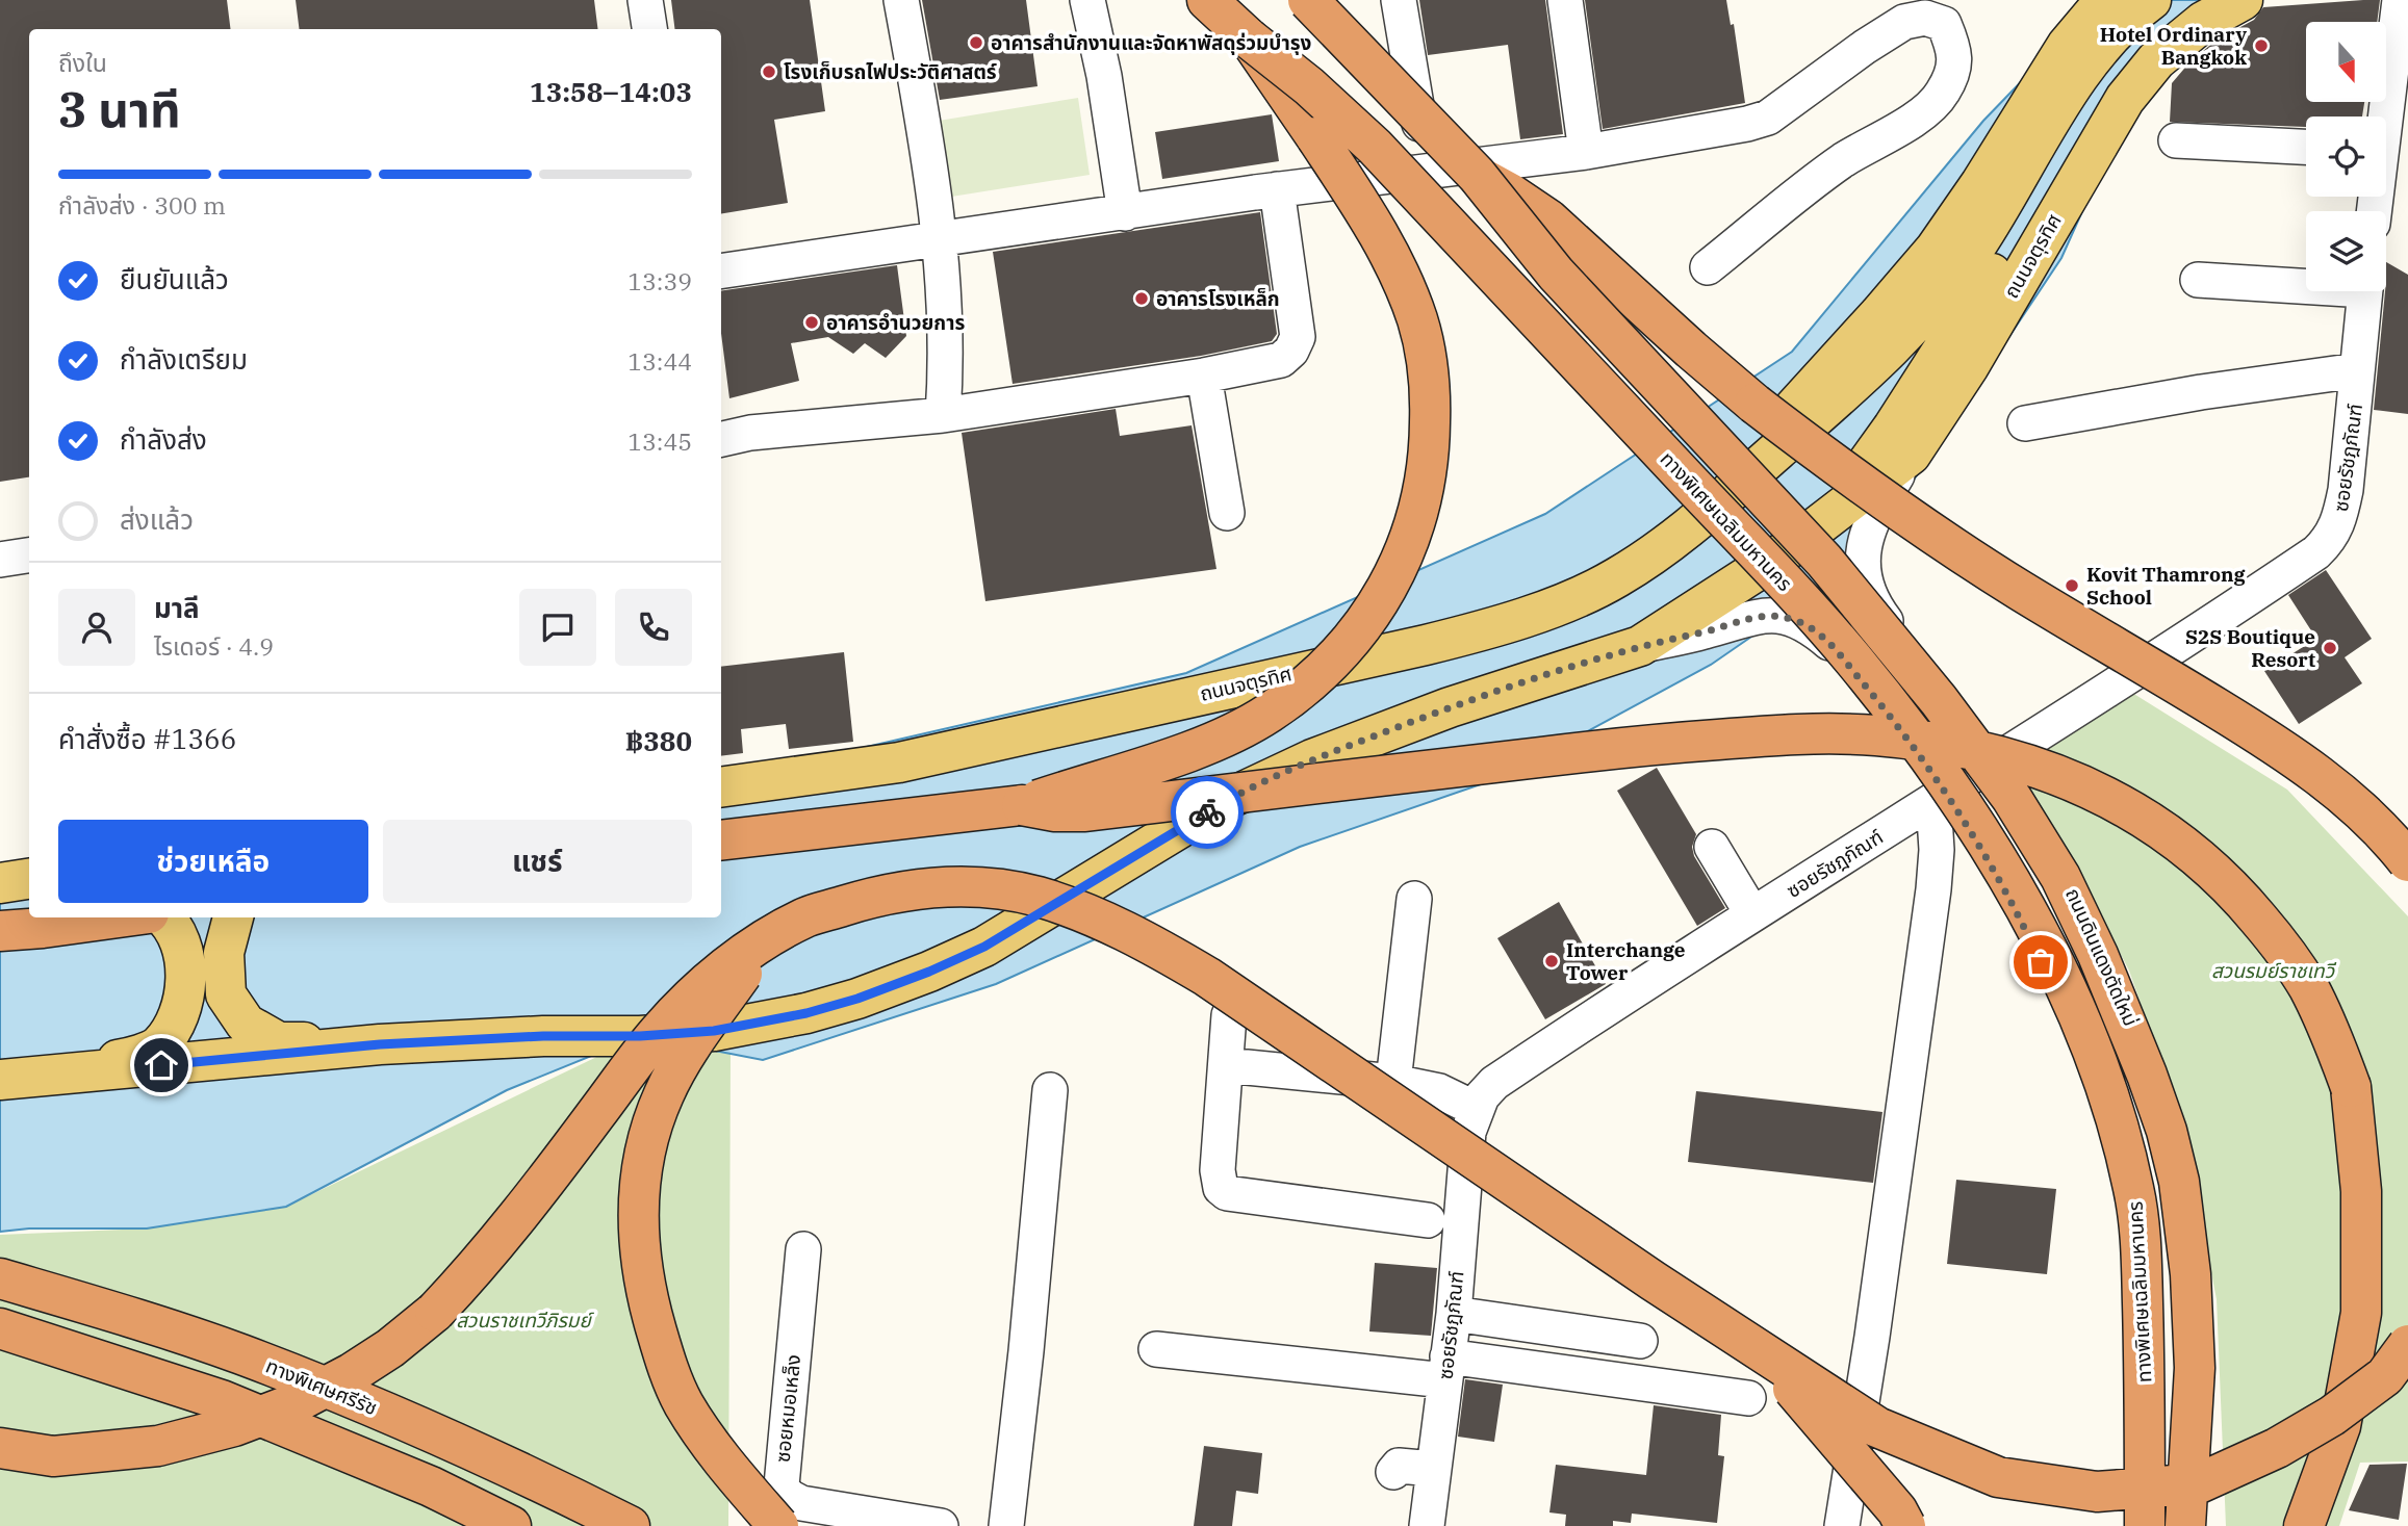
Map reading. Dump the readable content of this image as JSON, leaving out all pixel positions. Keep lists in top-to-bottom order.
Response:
{
  "streets": {
    "highway": ["ทางพิเศษเฉลิมมหานคร", "ทางพิเศษศรีรัช"],
    "main road": ["ถนนจตุรทิศ"],
    "street": ["ซอยรัชฎภัณฑ์", "ถนนดินแดงตัดใหม่", "ซอยหมอเหล็ง"]
  },
  "crossings": [
    ["ถนนจตุรทิศ", "ถนนดินแดงตัดใหม่"],
    ["ซอยรัชฎภัณฑ์", "ถนนดินแดงตัดใหม่"]
  ],
  "parks": ["สวนรมย์ราชเทวี", "สวนราชเทวีภิรมย์"],
  "places": [
    "อาคารสำนักงานและจัดหาพัสดุร่วมบำรุง",
    "Hotel Ordinary Bangkok",
    "โรงเก็บรถไฟประวัติศาสตร์",
    "อาคารโรงเหล็ก",
    "อาคารอำนวยการ",
    "Kovit Thamrong School",
    "S2S Boutique Resort",
    "Interchange Tower"
  ],
  "north": "bottom",
  "page": {
    "heading": ["3 นาที", "ถึงใน", "13:58–14:03"],
    "panel": [
      "มาลี",
      "ไรเดอร์ · 4.9",
      "คำสั่งซื้อ #1366",
      "฿380"
    ],
    "bar": "กำลังส่ง · 300 m",
    "list": [
      ["ยืนยันแล้ว", "13:39"],
      ["กำลังเตรียม", "13:44"],
      ["กำลังส่ง", "13:45"],
      "ส่งแล้ว"
    ],
    "buttons": ["ช่วยเหลือ", "แชร์"]
  }
}
